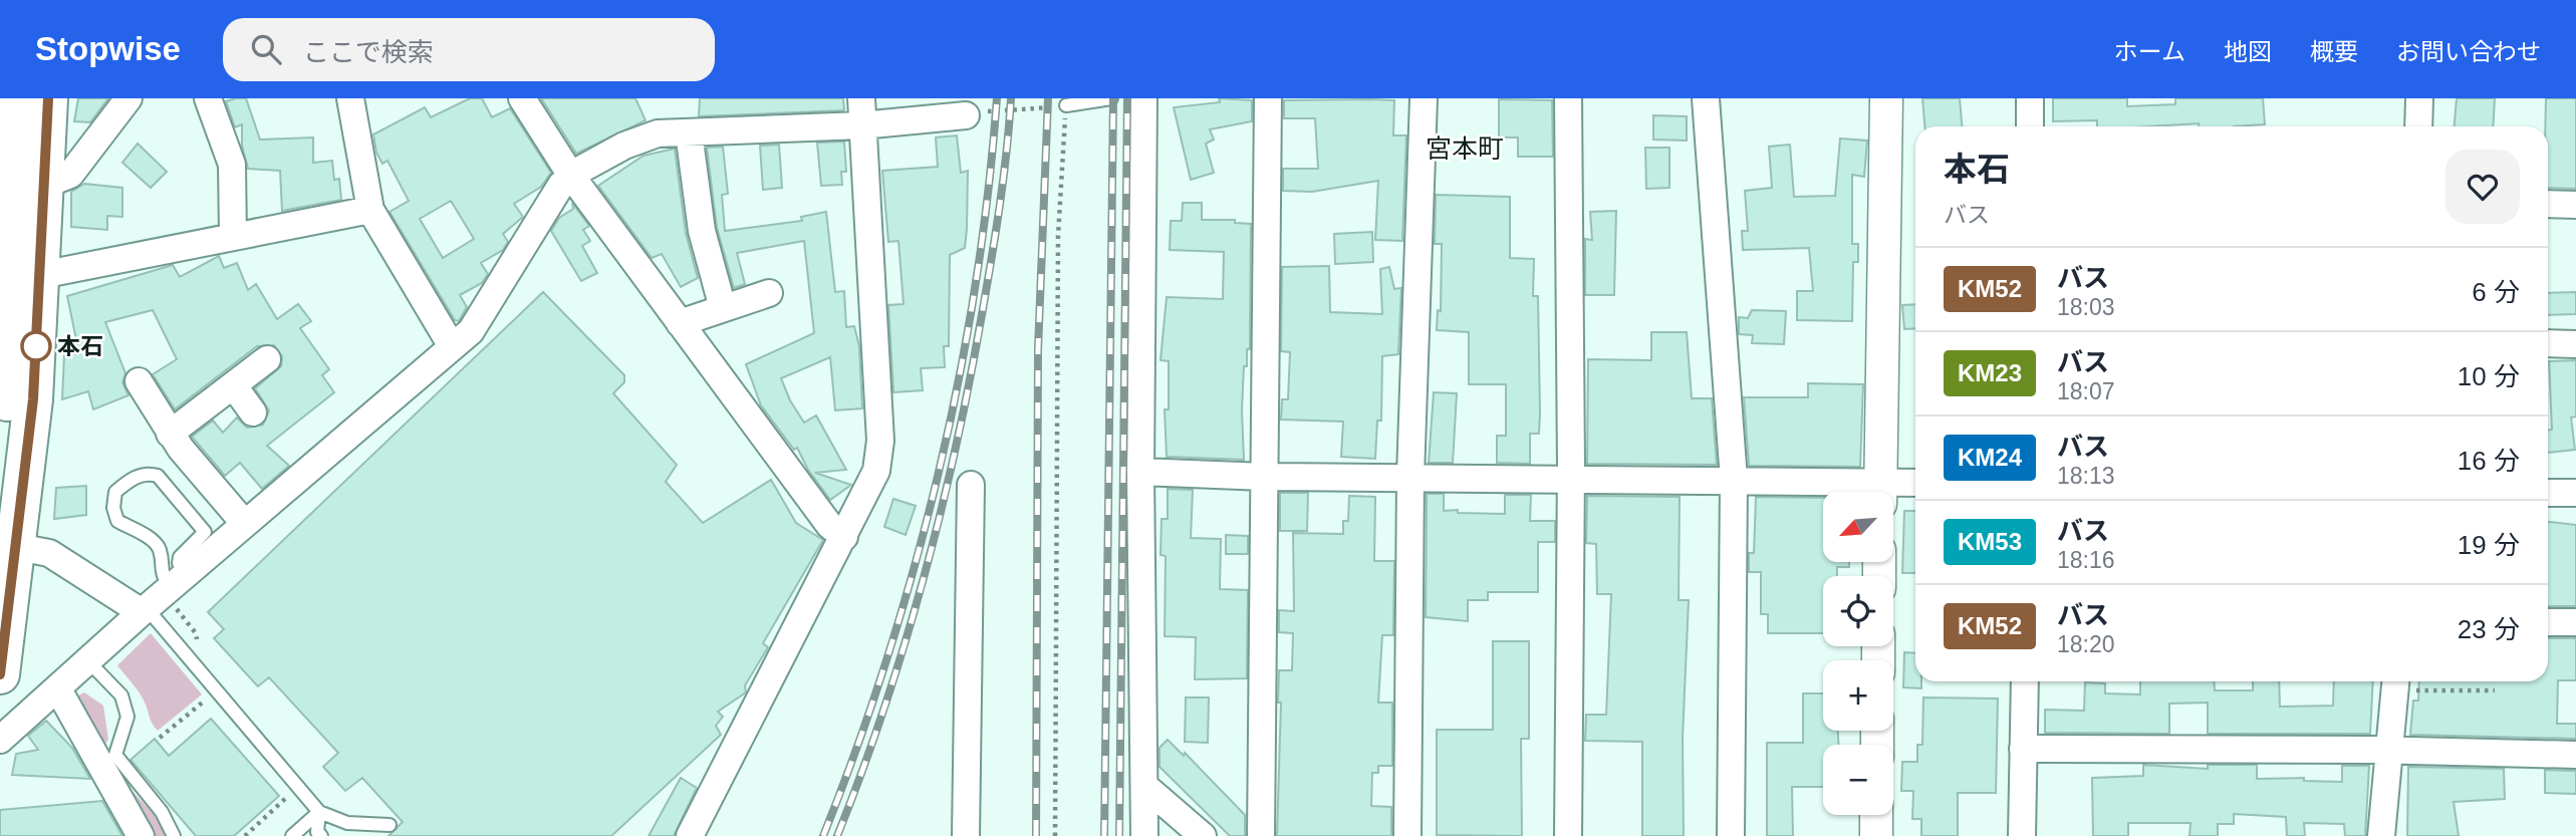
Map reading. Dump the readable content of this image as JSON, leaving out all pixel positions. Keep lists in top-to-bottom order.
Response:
{
  "districts": ["宮本町"],
  "places": ["本石"],
  "lines": ["bus line KM52"],
  "north": "bottom left",
  "page": {
    "header": "Stopwise",
    "search": "ここで検索",
    "nav": [
      "ホーム",
      "地図",
      "概要",
      "お問い合わせ"
    ],
    "heading": ["本石", "バス"],
    "list": [
      {
        "mark": "KM52",
        "name": "バス",
        "note": "18:03",
        "value": "6 分"
      },
      {
        "mark": "KM23",
        "name": "バス",
        "note": "18:07",
        "value": "10 分"
      },
      {
        "mark": "KM24",
        "name": "バス",
        "note": "18:13",
        "value": "16 分"
      },
      {
        "mark": "KM53",
        "name": "バス",
        "note": "18:16",
        "value": "19 分"
      },
      {
        "mark": "KM52",
        "name": "バス",
        "note": "18:20",
        "value": "23 分"
      }
    ],
    "map_buttons": ["+", "−"]
  }
}
